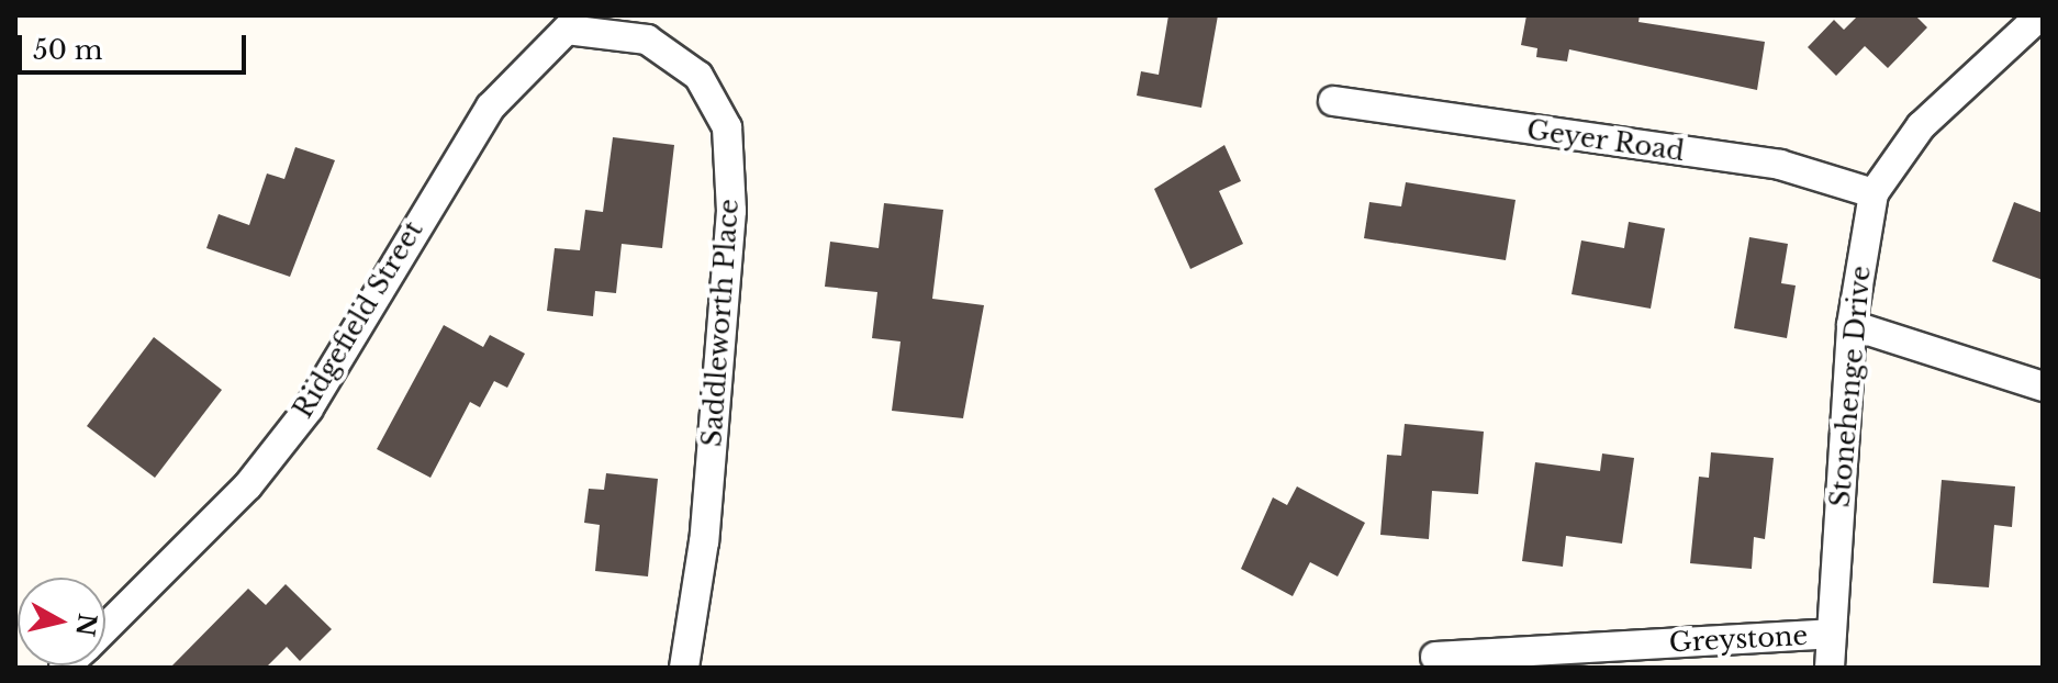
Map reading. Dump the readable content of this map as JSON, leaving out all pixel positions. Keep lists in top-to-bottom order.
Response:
{
  "streets": {
    "street": [
      "Geyer Road",
      "Ridgefield Street",
      "Saddleworth Place",
      "Stonehenge Drive",
      "Greystone"
    ]
  },
  "crossings": [
    ["Geyer Road", "Stonehenge Drive"],
    ["Ridgefield Street", "Saddleworth Place"],
    ["Stonehenge Drive", "Greystone"]
  ],
  "scale_bar": "50 m",
  "north": "right"
}
